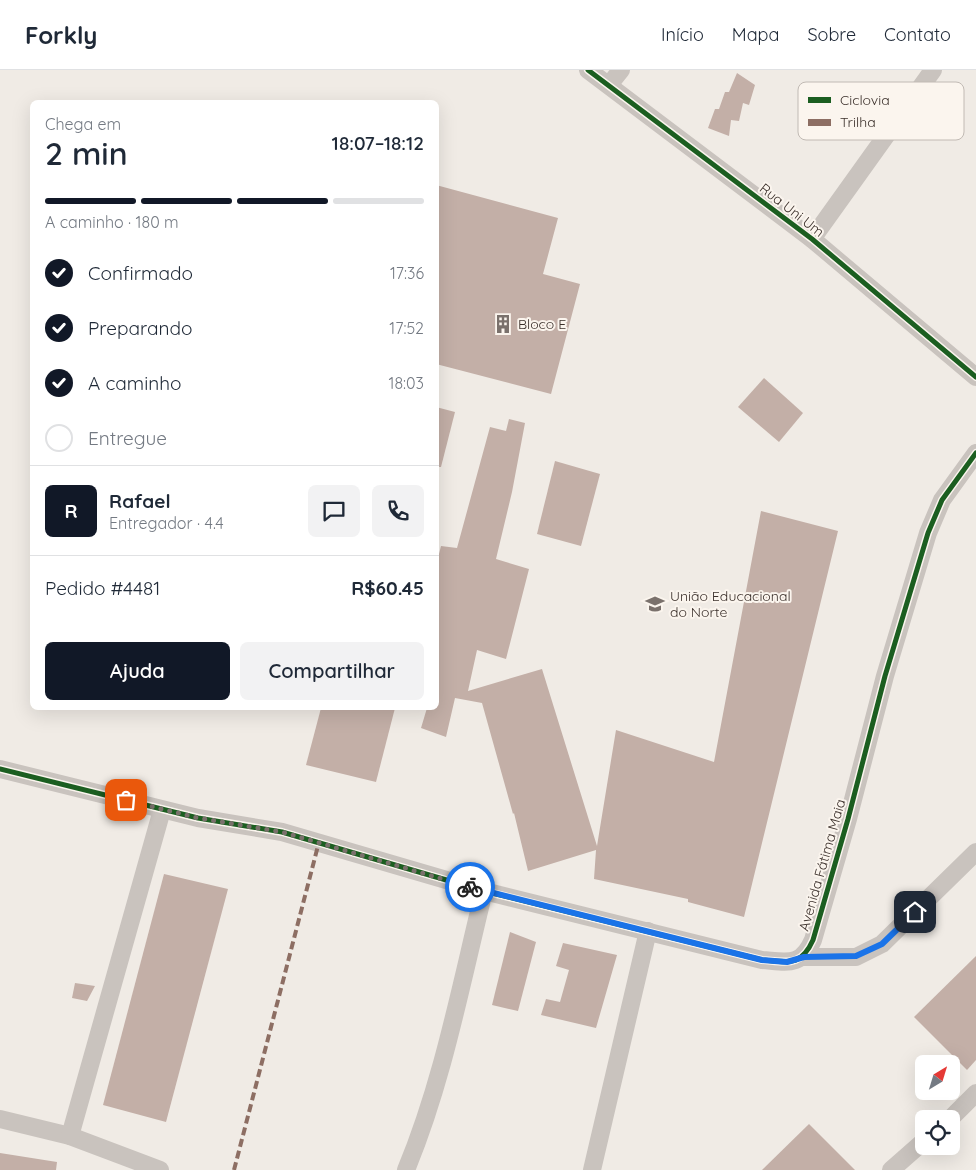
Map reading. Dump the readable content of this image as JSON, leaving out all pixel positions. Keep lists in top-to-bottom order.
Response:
{
  "streets": {
    "street": ["Rua Uni Um", "Avenida Fátima Maia"]
  },
  "places": {
    "building": ["Bloco E"],
    "school or university": ["União Educacional do Norte"]
  },
  "legend": ["Ciclovia", "Trilha"],
  "north": "top right",
  "page": {
    "header": "Forkly",
    "nav": [
      "Início",
      "Mapa",
      "Sobre",
      "Contato"
    ],
    "heading": ["2 min", "Chega em", "18:07–18:12"],
    "panel": [
      "Rafael",
      "Entregador · 4.4",
      "Pedido #4481",
      "R$60.45"
    ],
    "bar": "A caminho · 180 m",
    "list": [
      ["Confirmado", "17:36"],
      ["Preparando", "17:52"],
      ["A caminho", "18:03"],
      "Entregue"
    ],
    "round": "R",
    "buttons": ["Ajuda", "Compartilhar"]
  }
}
